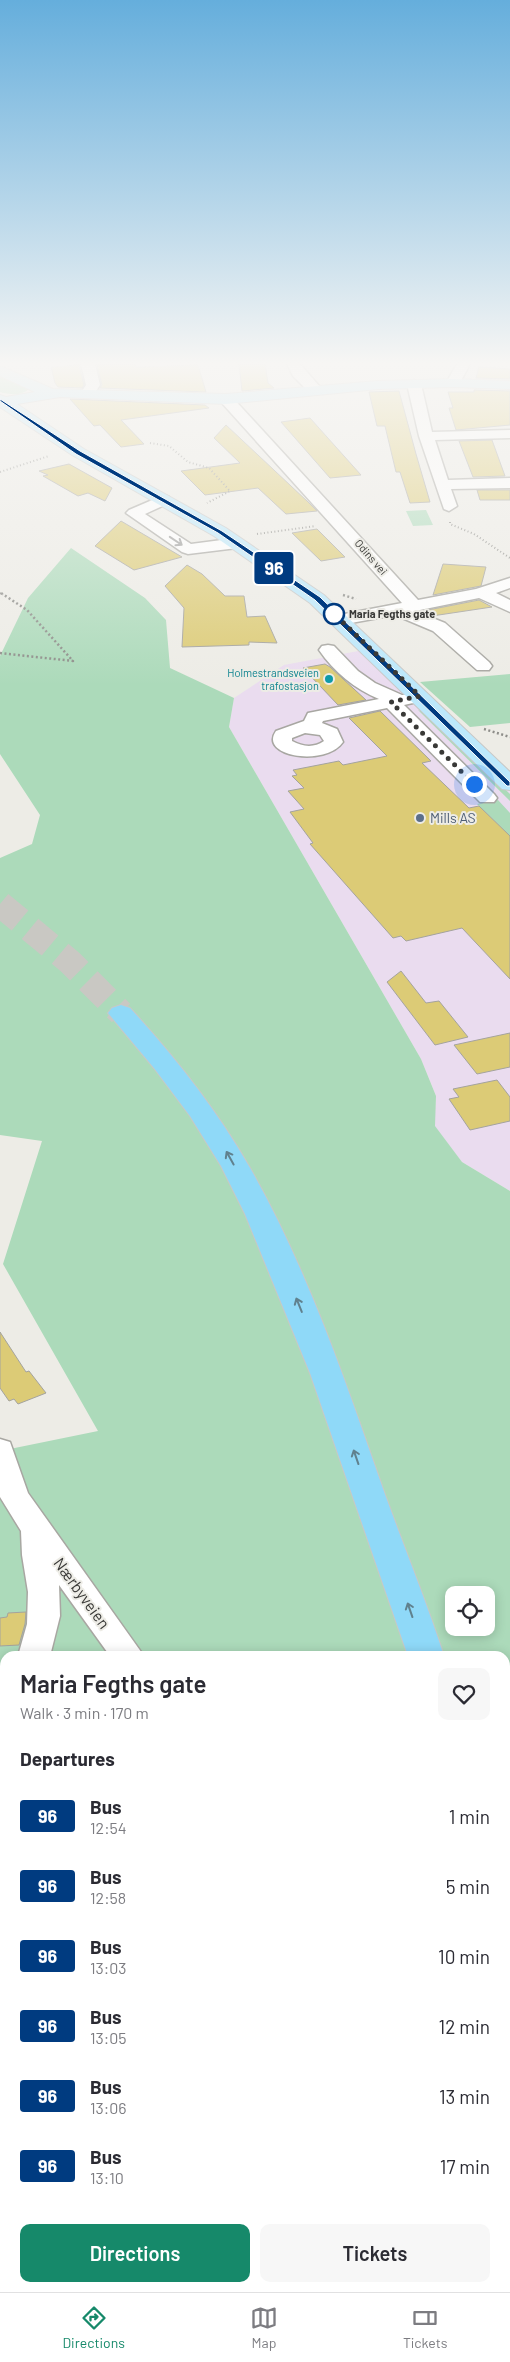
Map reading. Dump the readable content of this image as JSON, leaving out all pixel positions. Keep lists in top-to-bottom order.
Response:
{
  "streets": {
    "street": ["Odins vei", "Nærbyveien"]
  },
  "places": ["Maria Fegths gate", "Holmestrandsveien trafostasjon", "Mills AS"],
  "lines": ["bus line 96"],
  "page": {
    "on_map": "96",
    "heading": [
      ["Maria Fegths gate", "Walk · 3 min · 170 m"],
      "Departures"
    ],
    "list": [
      {
        "mark": "96",
        "name": "Bus",
        "note": "12:54",
        "value": "1 min"
      },
      {
        "mark": "96",
        "name": "Bus",
        "note": "12:58",
        "value": "5 min"
      },
      {
        "mark": "96",
        "name": "Bus",
        "note": "13:03",
        "value": "10 min"
      },
      {
        "mark": "96",
        "name": "Bus",
        "note": "13:05",
        "value": "12 min"
      },
      {
        "mark": "96",
        "name": "Bus",
        "note": "13:06",
        "value": "13 min"
      },
      {
        "mark": "96",
        "name": "Bus",
        "note": "13:10",
        "value": "17 min"
      }
    ],
    "buttons": ["Directions", "Tickets"],
    "tabs": ["Directions", "Map", "Tickets"]
  }
}
